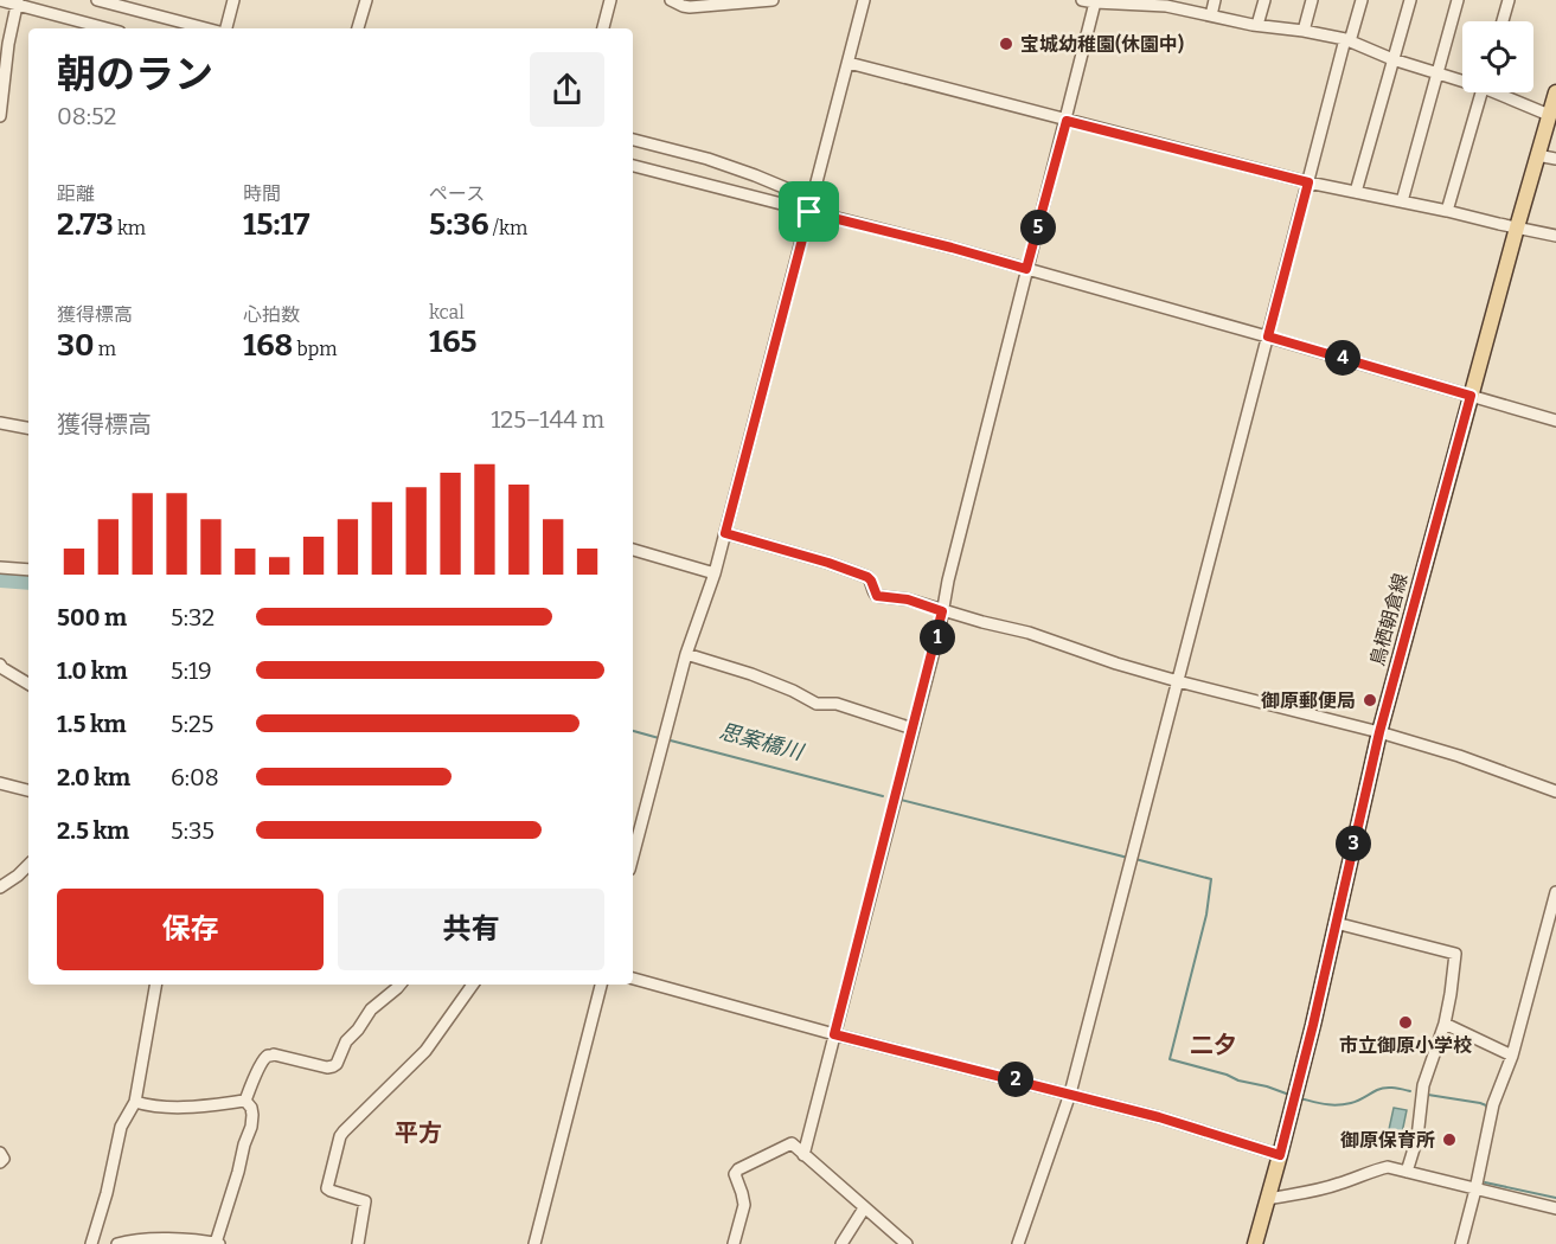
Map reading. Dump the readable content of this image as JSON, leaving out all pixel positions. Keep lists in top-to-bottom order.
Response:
{
  "streets": {
    "main road": ["鳥栖朝倉線"]
  },
  "districts": ["二夕", "平方"],
  "water": ["思案橋川"],
  "places": [
    "宝城幼稚園(休園中)",
    "御原郵便局",
    "市立御原小学校",
    "御原保育所"
  ],
  "page": {
    "heading": ["朝のラン", "08:52"],
    "stats": [
      ["距離", "2.73 km"],
      ["時間", "15:17"],
      ["ペース", "5:36 /km"],
      ["獲得標高", "30 m"],
      ["心拍数", "168 bpm"],
      ["kcal", "165"]
    ],
    "pins": [
      "5",
      "4",
      "1",
      "3",
      "2"
    ],
    "chart": ["獲得標高", "125–144 m"],
    "list": [
      {
        "name": "500 m",
        "note": "5:32"
      },
      {
        "name": "1.0 km",
        "note": "5:19"
      },
      {
        "name": "1.5 km",
        "note": "5:25"
      },
      {
        "name": "2.0 km",
        "note": "6:08"
      },
      {
        "name": "2.5 km",
        "note": "5:35"
      }
    ],
    "buttons": ["保存", "共有"]
  }
}
